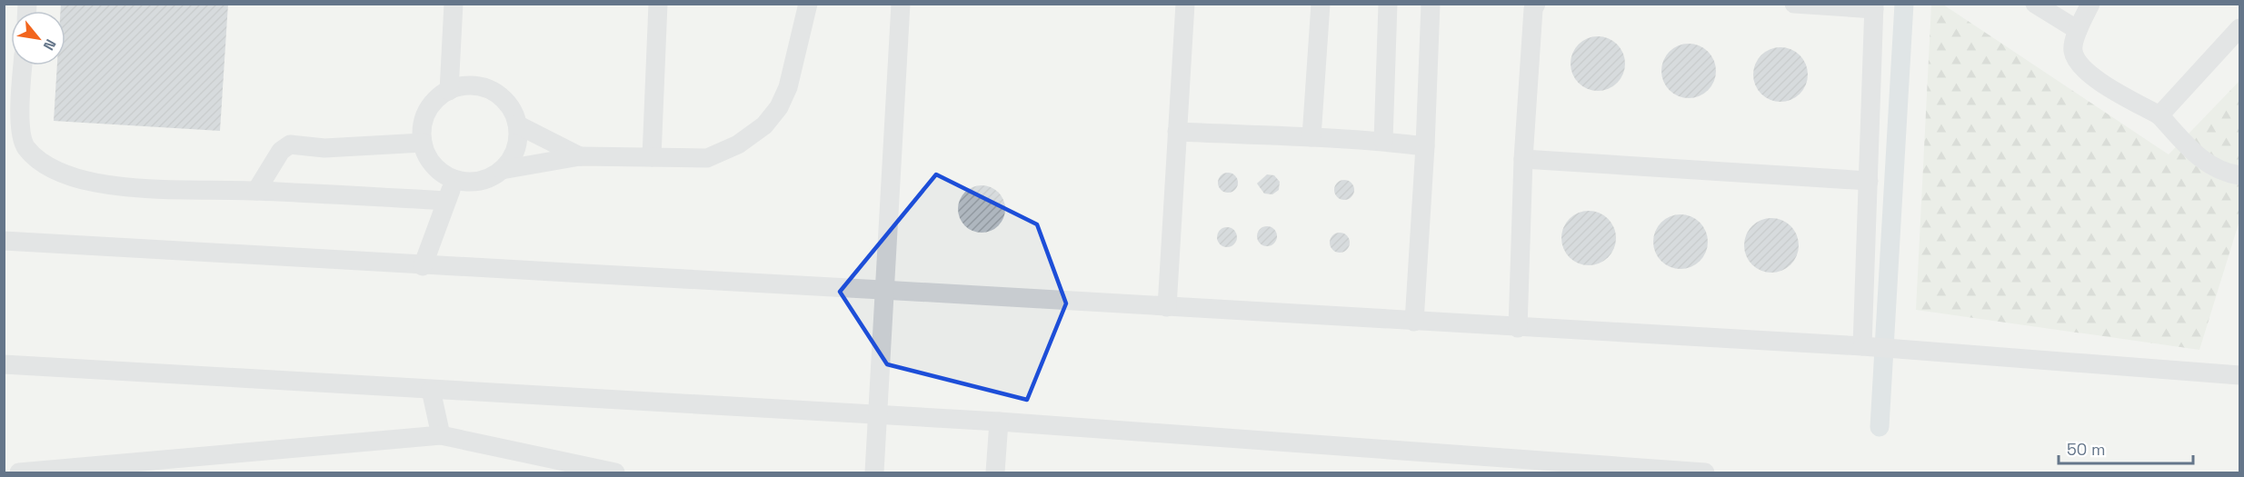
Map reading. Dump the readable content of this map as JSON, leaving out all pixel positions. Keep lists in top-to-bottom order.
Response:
{
  "scale_bar": "50 m",
  "north": "bottom right"
}
